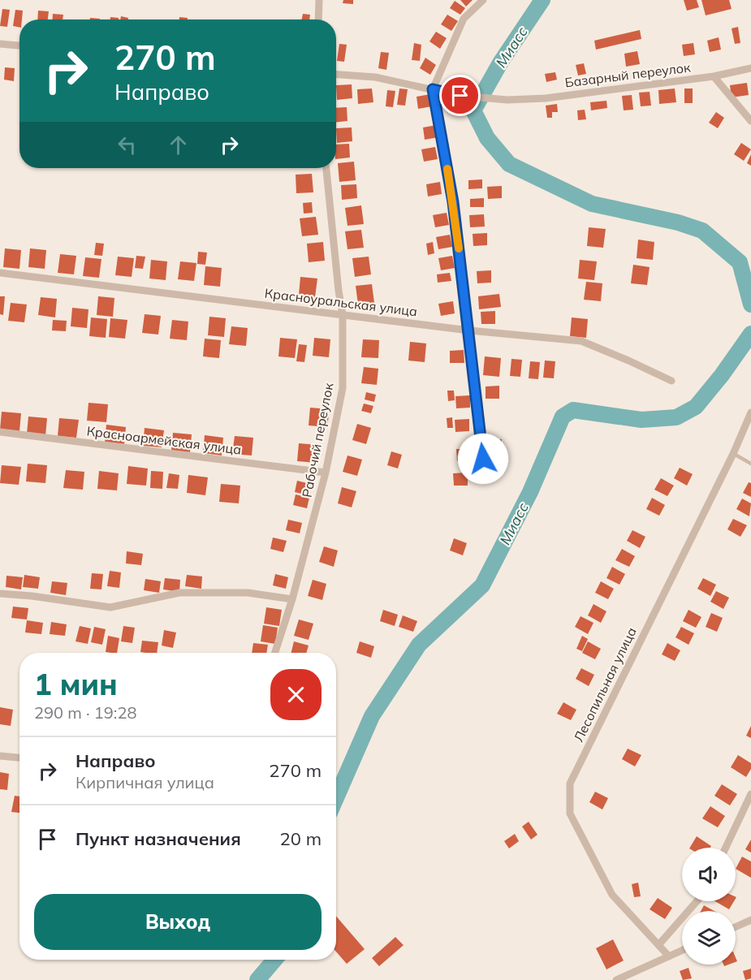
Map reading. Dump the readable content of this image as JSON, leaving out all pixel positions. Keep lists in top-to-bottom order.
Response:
{
  "streets": {
    "street": [
      "Базарный переулок",
      "Красноуральская улица",
      "Красноармейская улица",
      "Рабочий переулок",
      "Лесопильная улица"
    ]
  },
  "crossings": [
    ["Красноуральская улица", "Рабочий переулок"],
    ["Красноармейская улица", "Рабочий переулок"]
  ],
  "water": ["Миасс"],
  "page": {
    "turn": ["270 m", "Направо"],
    "heading": ["1 мин", "290 m · 19:28"],
    "list": [
      {
        "name": "Направо",
        "note": "Кирпичная улица",
        "value": "270 m"
      },
      {
        "name": "Пункт назначения",
        "value": "20 m"
      }
    ],
    "buttons": "Выход"
  }
}
